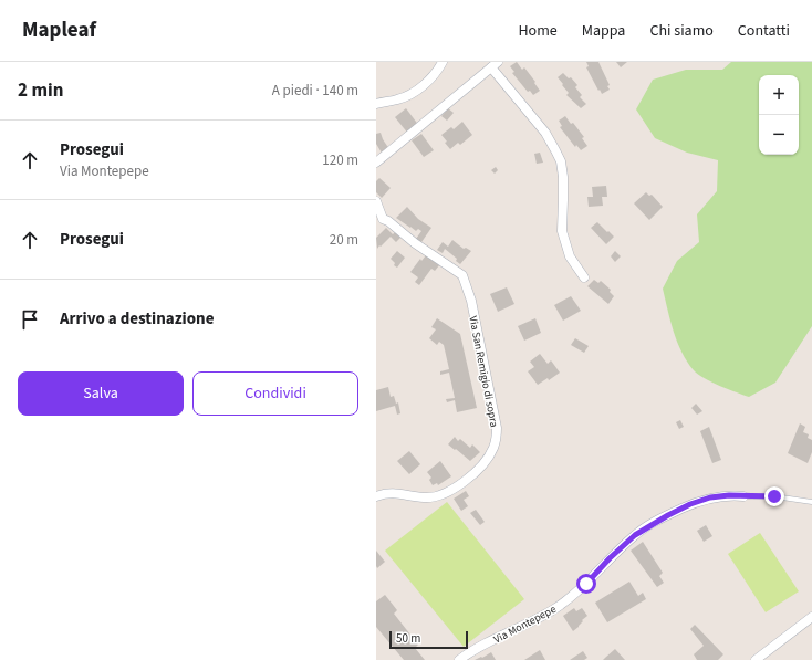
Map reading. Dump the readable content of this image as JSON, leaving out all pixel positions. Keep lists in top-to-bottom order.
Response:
{
  "streets": {
    "street": ["Via San Remigio di sopra", "Via Montepepe"]
  },
  "scale_bar": "50 m",
  "page": {
    "header": "Mapleaf",
    "nav": [
      "Home",
      "Mappa",
      "Chi siamo",
      "Contatti"
    ],
    "heading": ["2 min", "A piedi · 140 m"],
    "map_buttons": ["+", "−"],
    "list": [
      ["Prosegui", "Via Montepepe", "120 m"],
      ["Prosegui", "20 m"],
      "Arrivo a destinazione"
    ],
    "buttons": ["Salva", "Condividi"],
    "scale": "50 m"
  }
}
